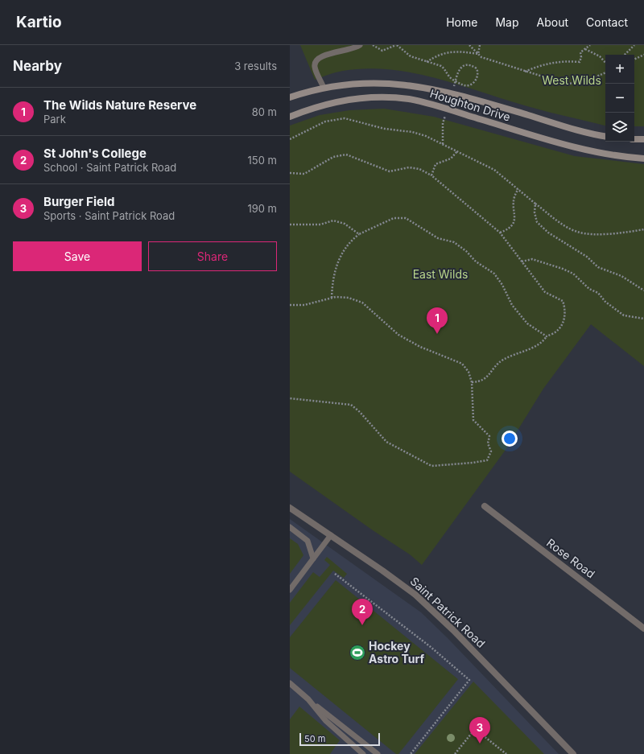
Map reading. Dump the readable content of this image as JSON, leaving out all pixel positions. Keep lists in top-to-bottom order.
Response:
{
  "streets": {
    "main road": ["Houghton Drive"],
    "street": ["Rose Road", "Saint Patrick Road"]
  },
  "parks": ["West Wilds", "East Wilds"],
  "places": {
    "sports": ["Hockey Astro Turf"]
  },
  "scale_bar": "50 m",
  "page": {
    "header": "Kartio",
    "nav": [
      "Home",
      "Map",
      "About",
      "Contact"
    ],
    "heading": ["Nearby", "3 results"],
    "map_buttons": ["+", "−"],
    "list": [
      {
        "mark": "1",
        "name": "The Wilds Nature Reserve",
        "note": "Park",
        "value": "80 m"
      },
      {
        "mark": "2",
        "name": "St John's College",
        "note": "School · Saint Patrick Road",
        "value": "150 m"
      },
      {
        "mark": "3",
        "name": "Burger Field",
        "note": "Sports · Saint Patrick Road",
        "value": "190 m"
      }
    ],
    "buttons": ["Save", "Share"],
    "pins": ["1", "2", "3"],
    "scale": "50 m"
  }
}
